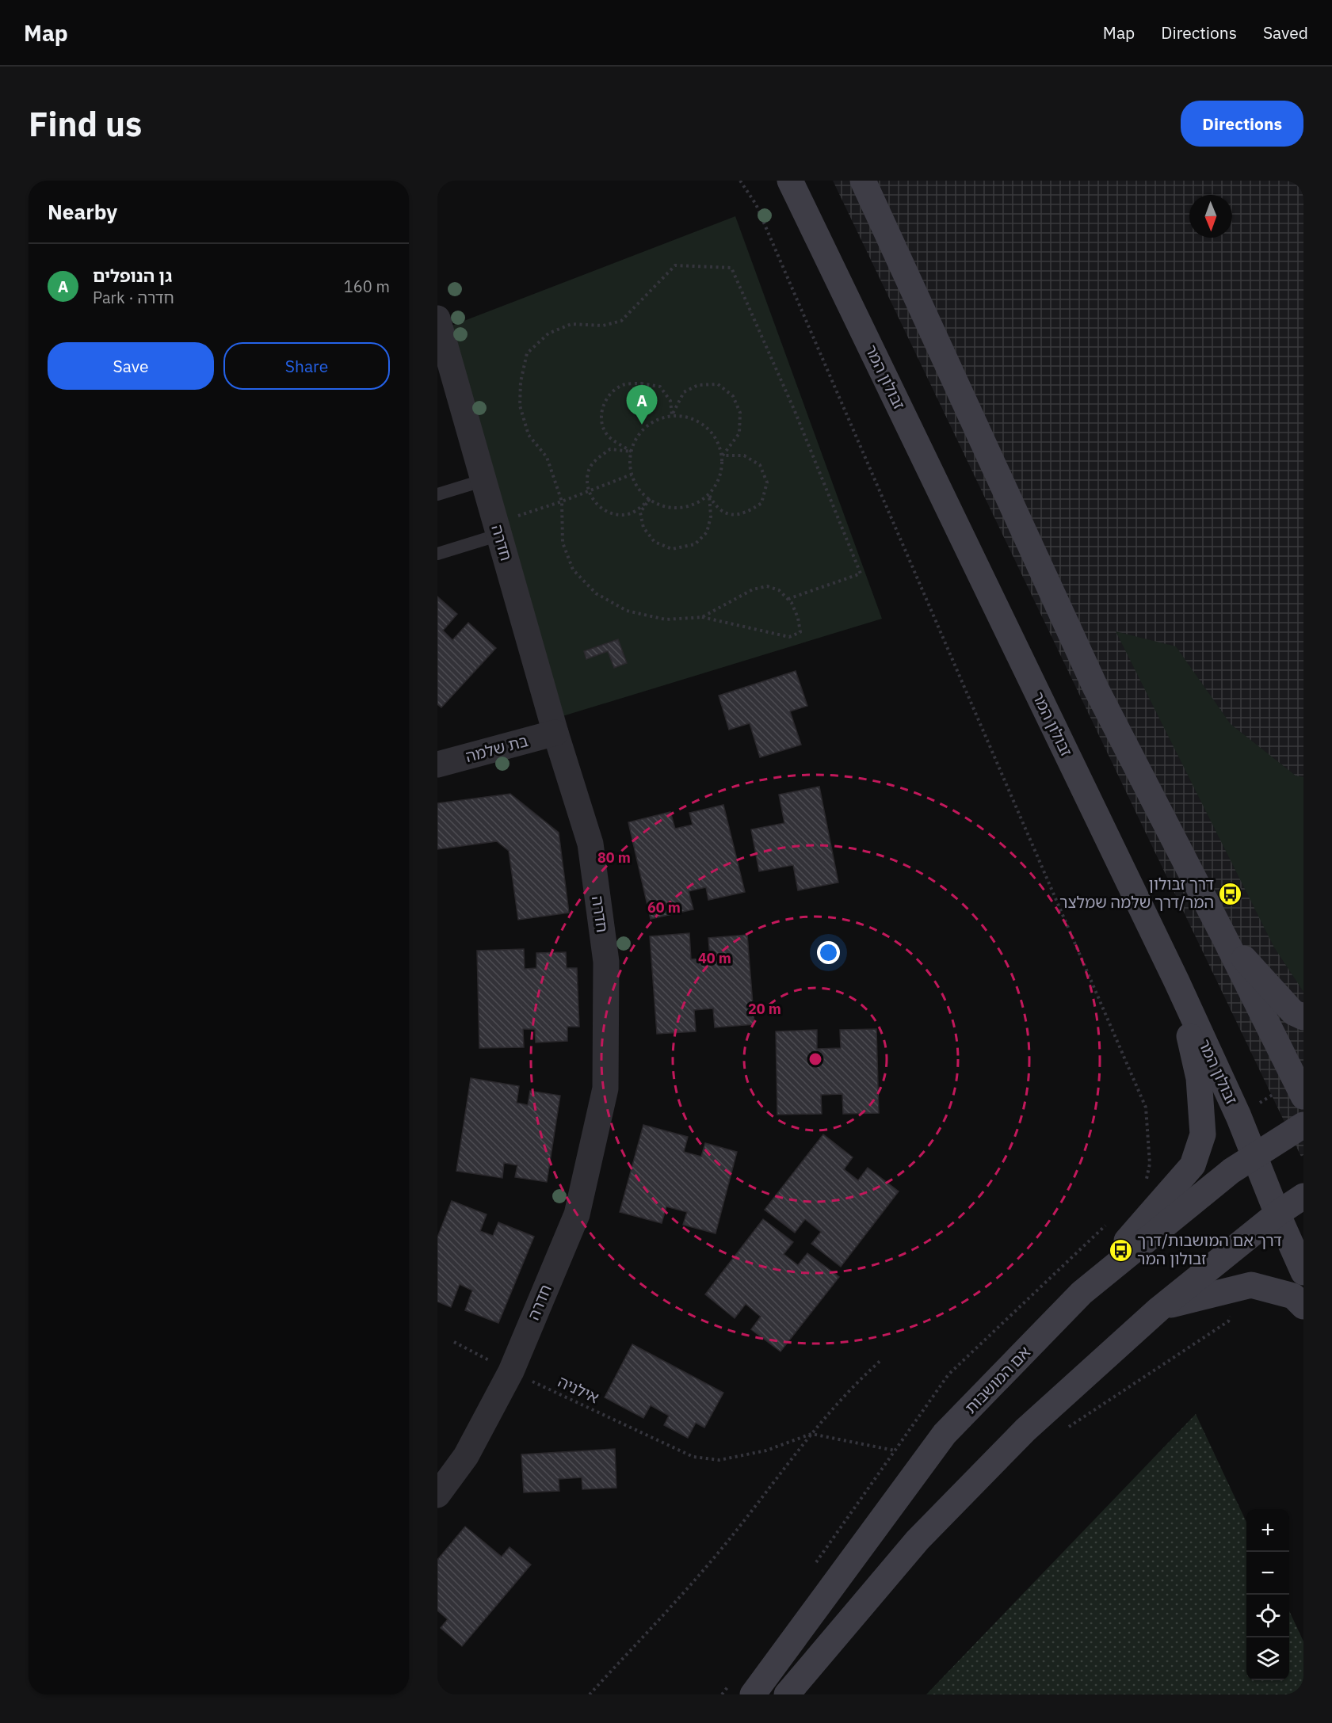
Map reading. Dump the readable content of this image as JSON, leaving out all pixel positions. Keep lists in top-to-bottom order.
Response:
{
  "streets": {
    "main road": ["זבולון המר", "אם המושבות"],
    "street": ["חדרה", "בת שלמה"],
    "path": ["אילניה"]
  },
  "crossings": [
    ["זבולון המר", "אם המושבות"],
    ["חדרה", "בת שלמה"],
    ["חדרה", "אילניה"]
  ],
  "places": {
    "bus stop": ["דרך זבולון המר/דרך שלמה שמלצר", "דרך אם המושבות/דרך זבולון המר"]
  },
  "north": "bottom",
  "page": {
    "header": "Map",
    "nav": ["Map", "Directions", "Saved"],
    "buttons": [
      "Directions",
      ["Save", "Share"]
    ],
    "title": "Find us",
    "heading": "Nearby",
    "list": [
      {
        "mark": "A",
        "name": "גן הנופלים",
        "note": "Park · חדרה",
        "value": "160 m"
      }
    ],
    "pins": "A",
    "map_buttons": ["+", "−"]
  },
  "rings": [
    "80 m",
    "60 m",
    "40 m",
    "20 m"
  ]
}
